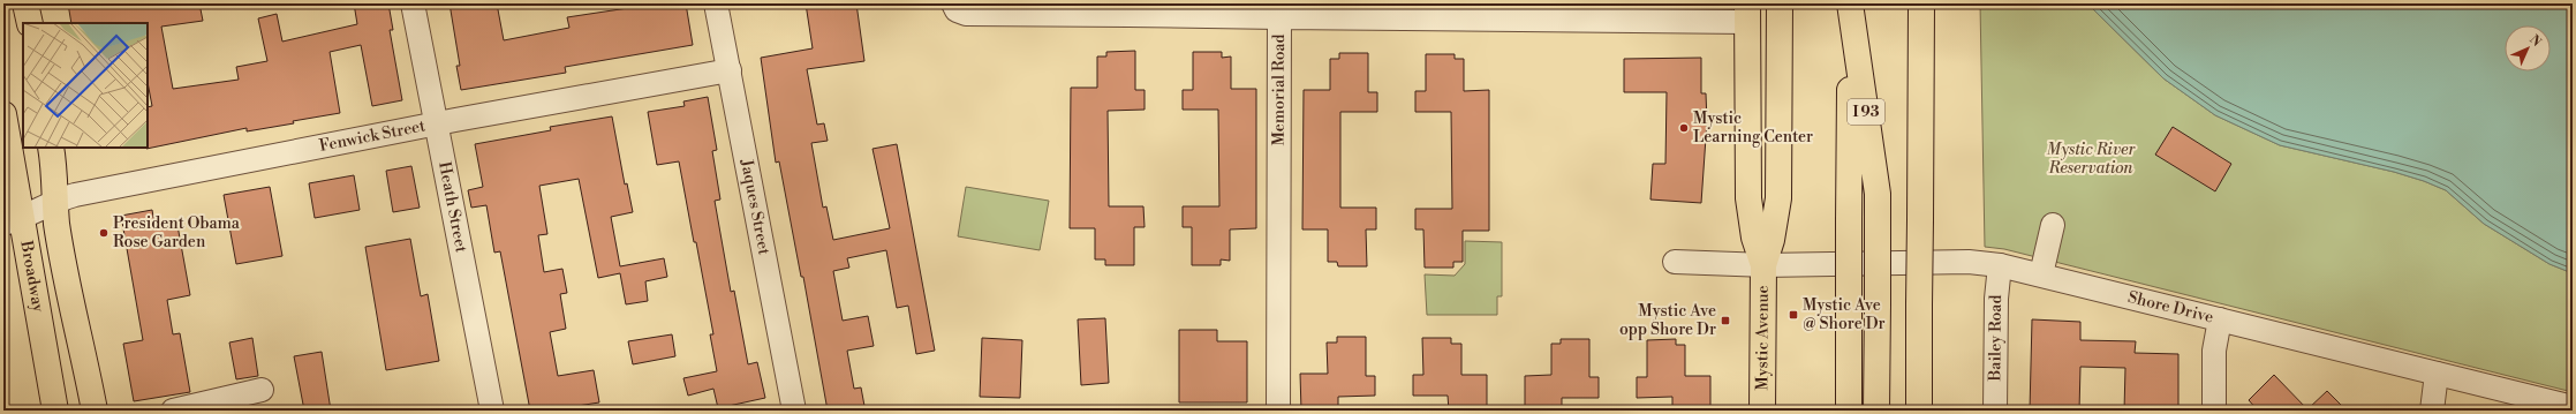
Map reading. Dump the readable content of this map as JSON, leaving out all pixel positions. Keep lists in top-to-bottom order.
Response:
{
  "streets": {
    "main road": ["I 93", "Broadway", "Mystic Avenue"],
    "street": [
      "Memorial Road",
      "Fenwick Street",
      "Heath Street",
      "Jaques Street",
      "Shore Drive",
      "Bailey Road"
    ]
  },
  "crossings": [
    ["Memorial Road", "Mystic Avenue"],
    ["Fenwick Street", "Heath Street"],
    ["Fenwick Street", "Jaques Street"],
    ["Fenwick Street", "Broadway"],
    ["Shore Drive", "Mystic Avenue"],
    ["Shore Drive", "Bailey Road"]
  ],
  "parks": ["Mystic River Reservation"],
  "places": {
    "other": ["Mystic Learning Center", "President Obama Rose Garden"],
    "transit": ["Mystic Ave @ Shore Dr", "Mystic Ave opp Shore Dr"]
  },
  "north": "top right"
}
